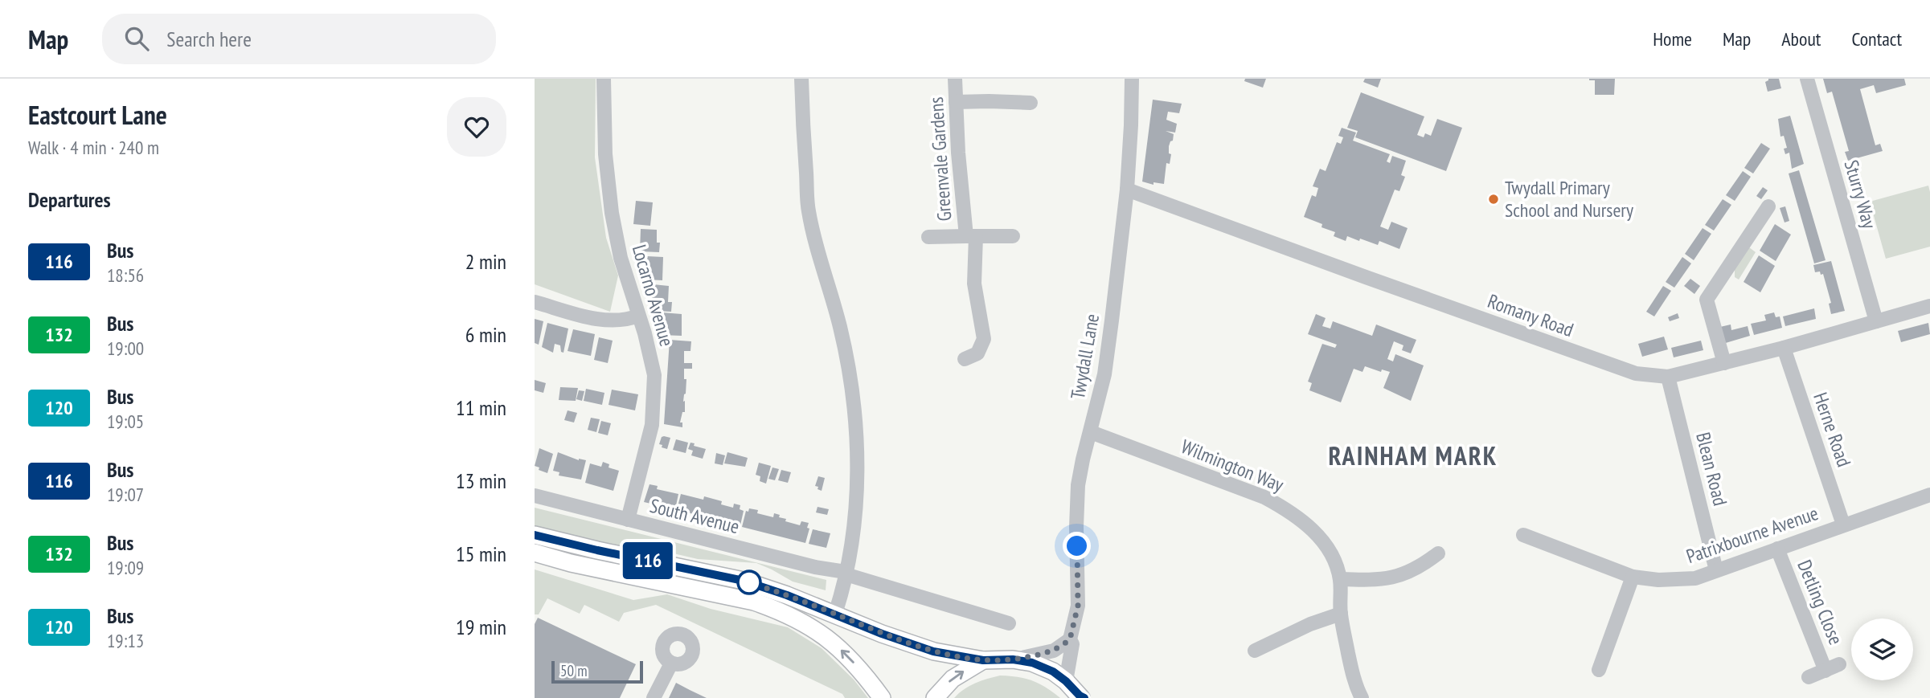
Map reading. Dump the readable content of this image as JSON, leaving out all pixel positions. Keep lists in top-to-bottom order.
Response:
{
  "streets": {
    "street": [
      "Greenvale Gardens",
      "Sturry Way",
      "Locarno Avenue",
      "Romany Road",
      "Twydall Lane",
      "Herne Road",
      "Wilmington Way",
      "Blean Road",
      "South Avenue",
      "Patrixbourne Avenue",
      "Detling Close"
    ]
  },
  "crossings": [
    ["Sturry Way", "Romany Road"],
    ["Locarno Avenue", "South Avenue"],
    ["Romany Road", "Twydall Lane"],
    ["Romany Road", "Herne Road"],
    ["Romany Road", "Blean Road"],
    ["Twydall Lane", "Wilmington Way"],
    ["Herne Road", "Patrixbourne Avenue"],
    ["Blean Road", "Patrixbourne Avenue"],
    ["Patrixbourne Avenue", "Detling Close"]
  ],
  "districts": ["RAINHAM MARK"],
  "places": ["Twydall Primary School and Nursery"],
  "lines": ["bus line 116"],
  "scale_bar": "50 m",
  "page": {
    "header": "Map",
    "search": "Search here",
    "nav": [
      "Home",
      "Map",
      "About",
      "Contact"
    ],
    "heading": [
      ["Eastcourt Lane", "Walk · 4 min · 240 m"],
      "Departures"
    ],
    "on_map": "116",
    "list": [
      {
        "mark": "116",
        "name": "Bus",
        "note": "18:56",
        "value": "2 min"
      },
      {
        "mark": "132",
        "name": "Bus",
        "note": "19:00",
        "value": "6 min"
      },
      {
        "mark": "120",
        "name": "Bus",
        "note": "19:05",
        "value": "11 min"
      },
      {
        "mark": "116",
        "name": "Bus",
        "note": "19:07",
        "value": "13 min"
      },
      {
        "mark": "132",
        "name": "Bus",
        "note": "19:09",
        "value": "15 min"
      },
      {
        "mark": "120",
        "name": "Bus",
        "note": "19:13",
        "value": "19 min"
      }
    ],
    "scale": "50 m"
  }
}
